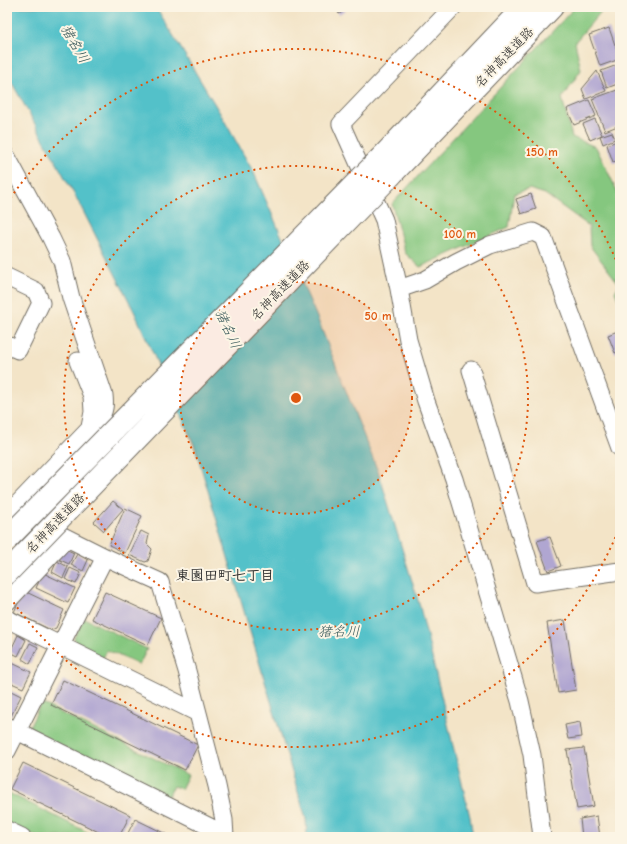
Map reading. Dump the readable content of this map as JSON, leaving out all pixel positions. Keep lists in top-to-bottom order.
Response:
{
  "streets": {
    "highway": ["名神高速道路"]
  },
  "districts": ["東園田町七丁目"],
  "water": ["猪名川"],
  "rings": ["150 m", "100 m", "50 m"]
}
